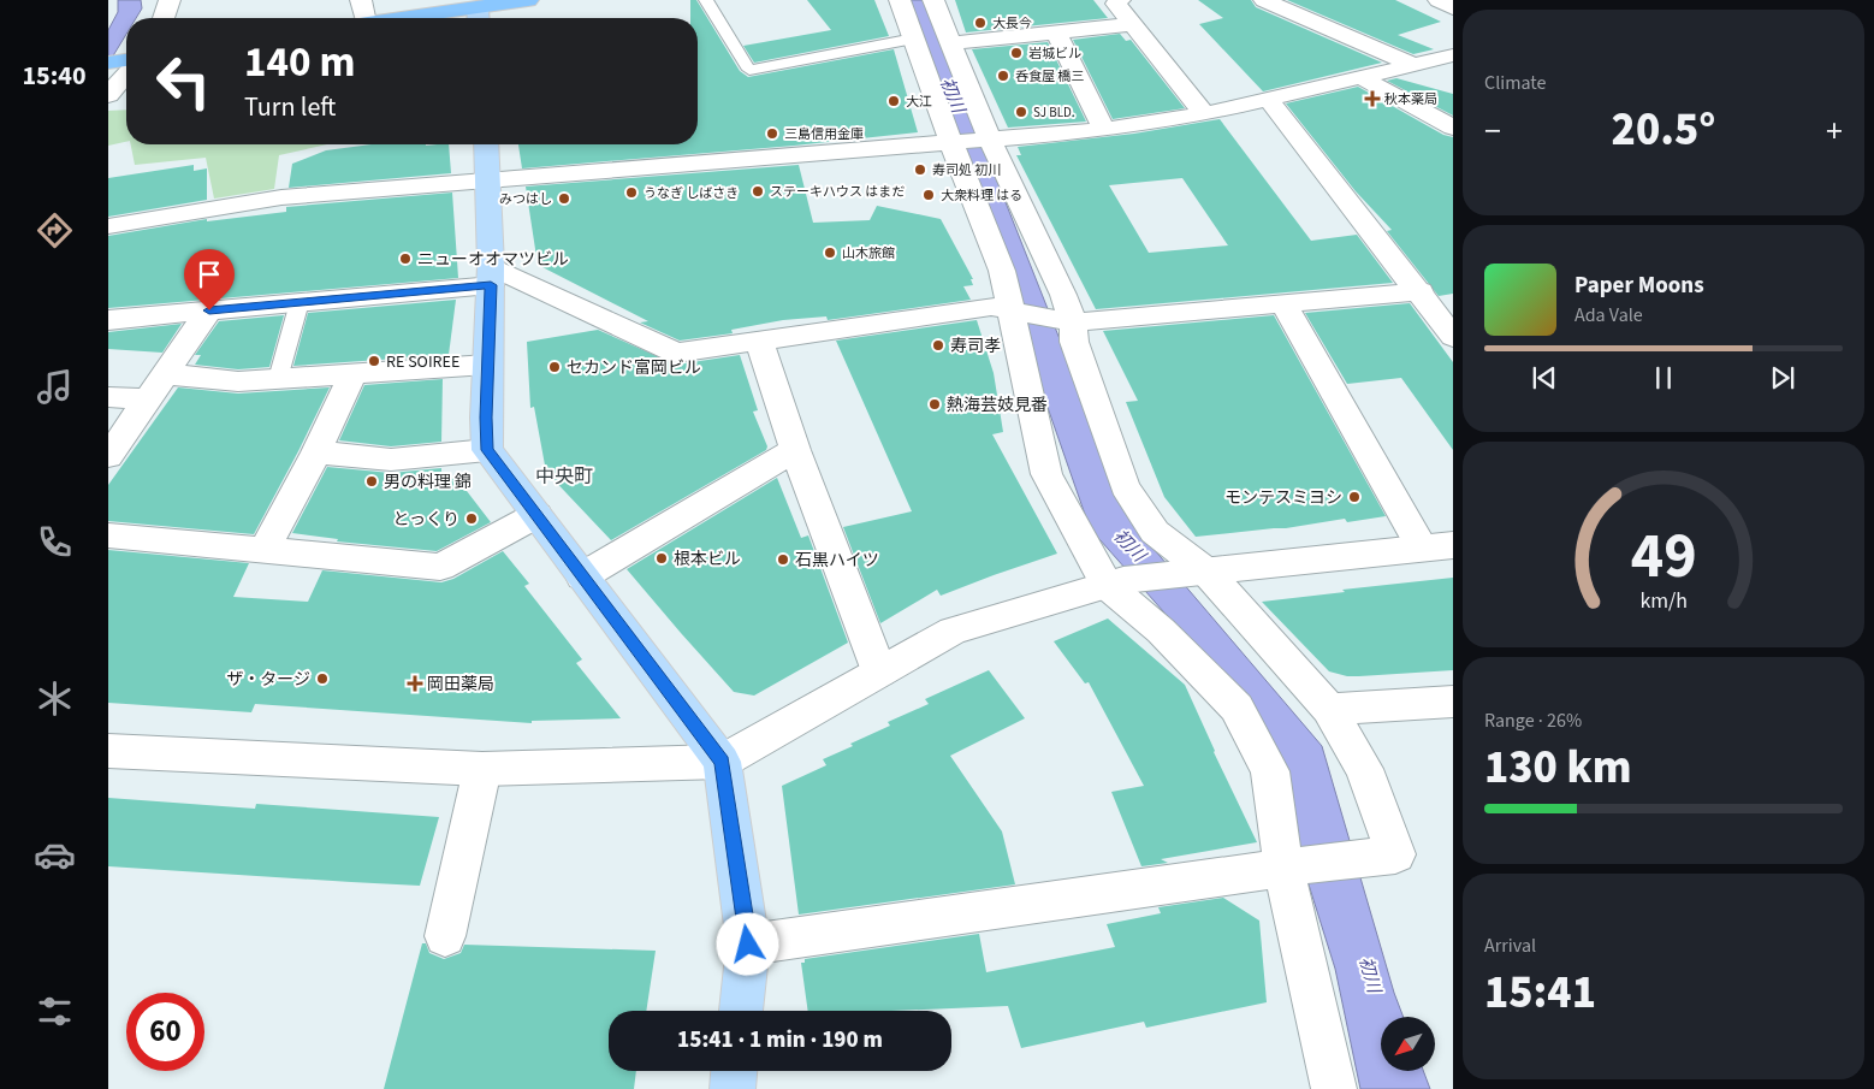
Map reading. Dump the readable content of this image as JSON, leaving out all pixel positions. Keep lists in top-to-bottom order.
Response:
{
  "districts": ["中央町"],
  "water": ["初川"],
  "places": {
    "other": [
      "大長今",
      "岩城ビル",
      "呑食屋 橋三",
      "大江",
      "SJ BLD.",
      "三島信用金庫",
      "寿司処 初川",
      "ステーキハウス はまだ",
      "うなぎ しばさき",
      "大衆料理 はる",
      "みつはし",
      "山木旅館",
      "ニューオオマツビル",
      "寿司孝",
      "RE SOIREE",
      "セカンド富岡ビル",
      "熱海芸妓見番",
      "男の料理 錦",
      "モンテスミヨシ",
      "とっくり",
      "根本ビル",
      "石黒ハイツ",
      "ザ・タージ"
    ],
    "health": ["秋本薬局", "岡田薬局"]
  },
  "north": "bottom left",
  "page": {
    "tabs": "15:40",
    "tile": [
      "Climate",
      ["Range · 26%", "130 km"],
      ["Arrival", "15:41"]
    ],
    "turn": ["140 m", "Turn left"],
    "heat": ["−", "20.5°", "+"],
    "song": ["Paper Moons", "Ada Vale"],
    "limit": "60",
    "trip": "15:41 · 1 min · 190 m",
    "gauge": ["49", "km/h"]
  }
}
